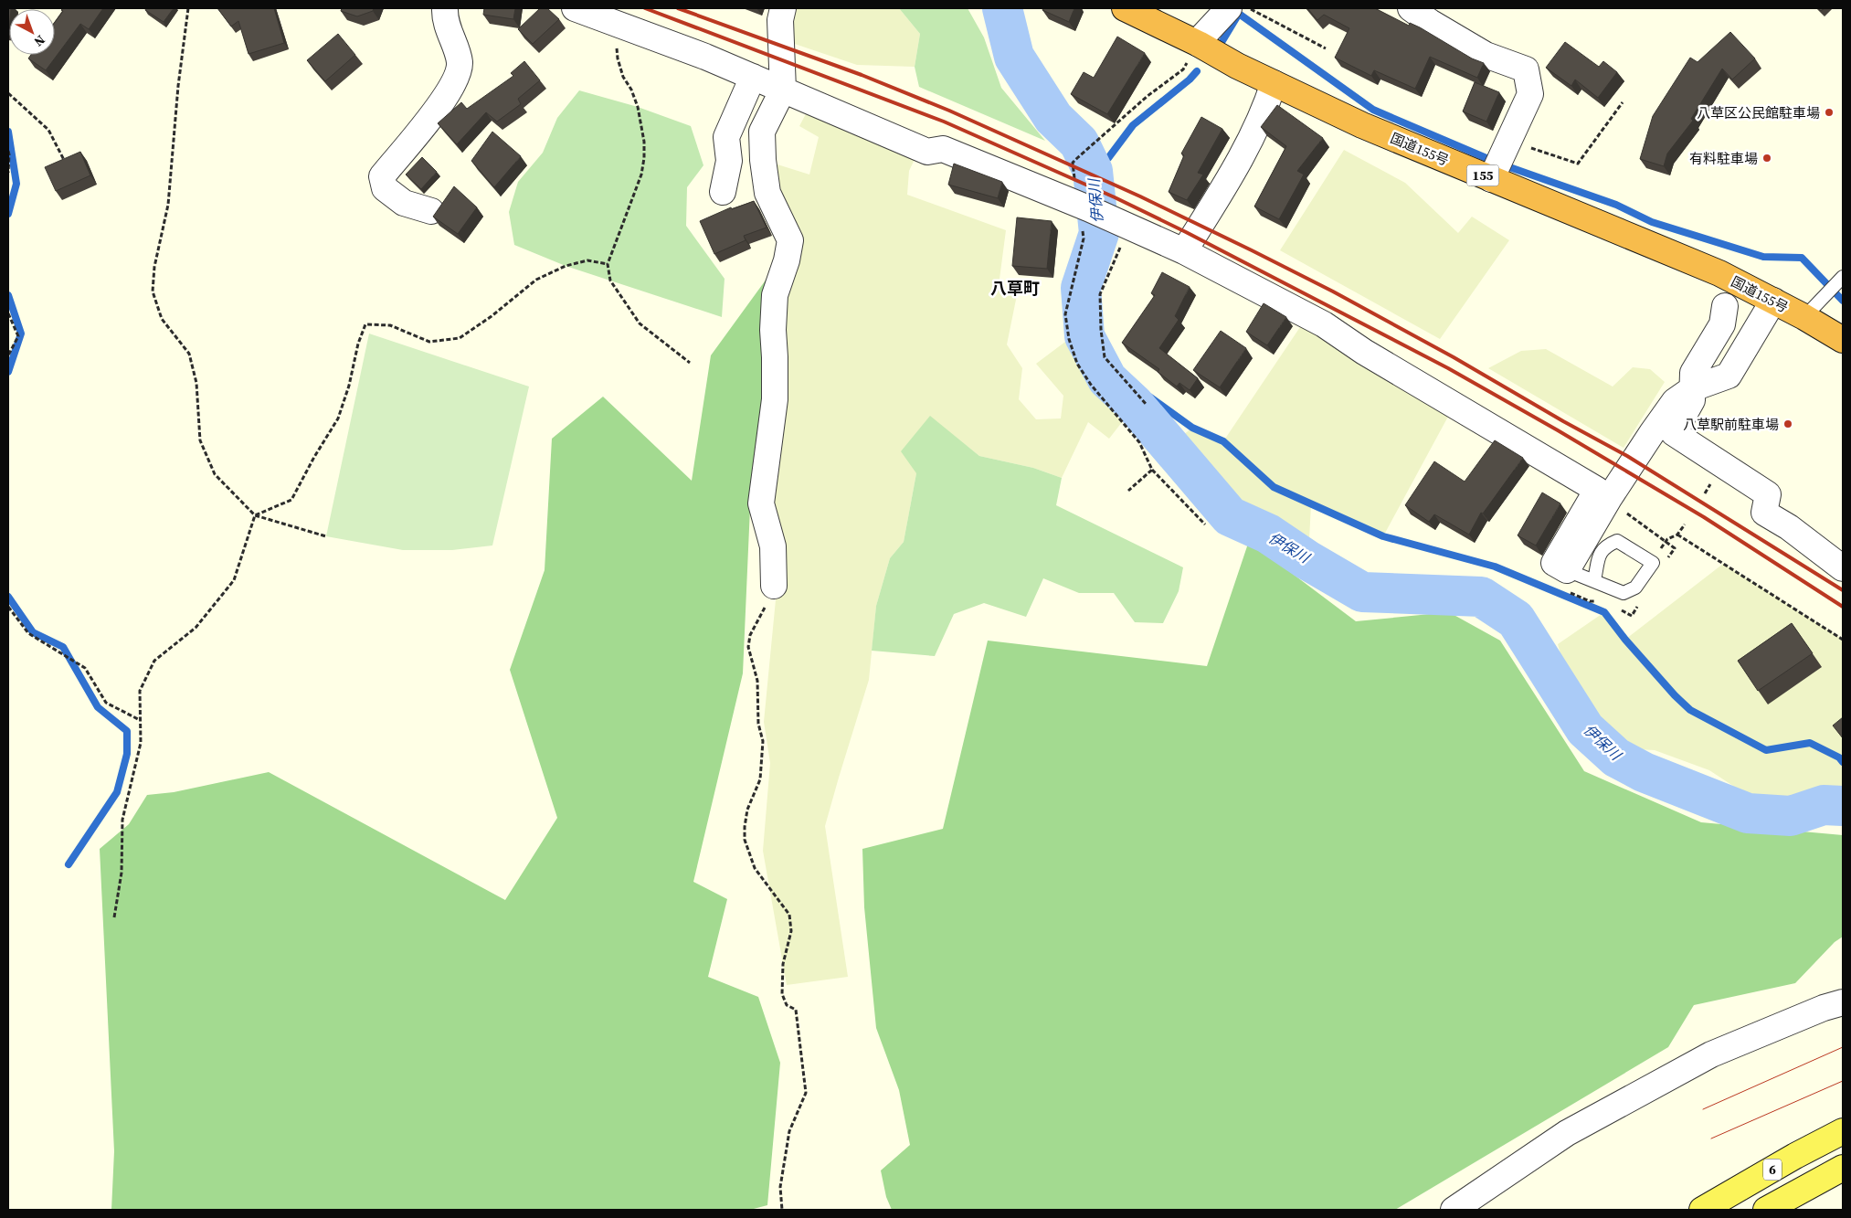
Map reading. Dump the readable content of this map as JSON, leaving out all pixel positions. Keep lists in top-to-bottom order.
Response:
{
  "streets": {
    "highway": ["国道155号", "155"],
    "main road": ["6"]
  },
  "districts": ["八草町"],
  "water": ["伊保川"],
  "places": ["八草区公民館駐車場", "有料駐車場", "八草駅前駐車場"],
  "north": "bottom right"
}
